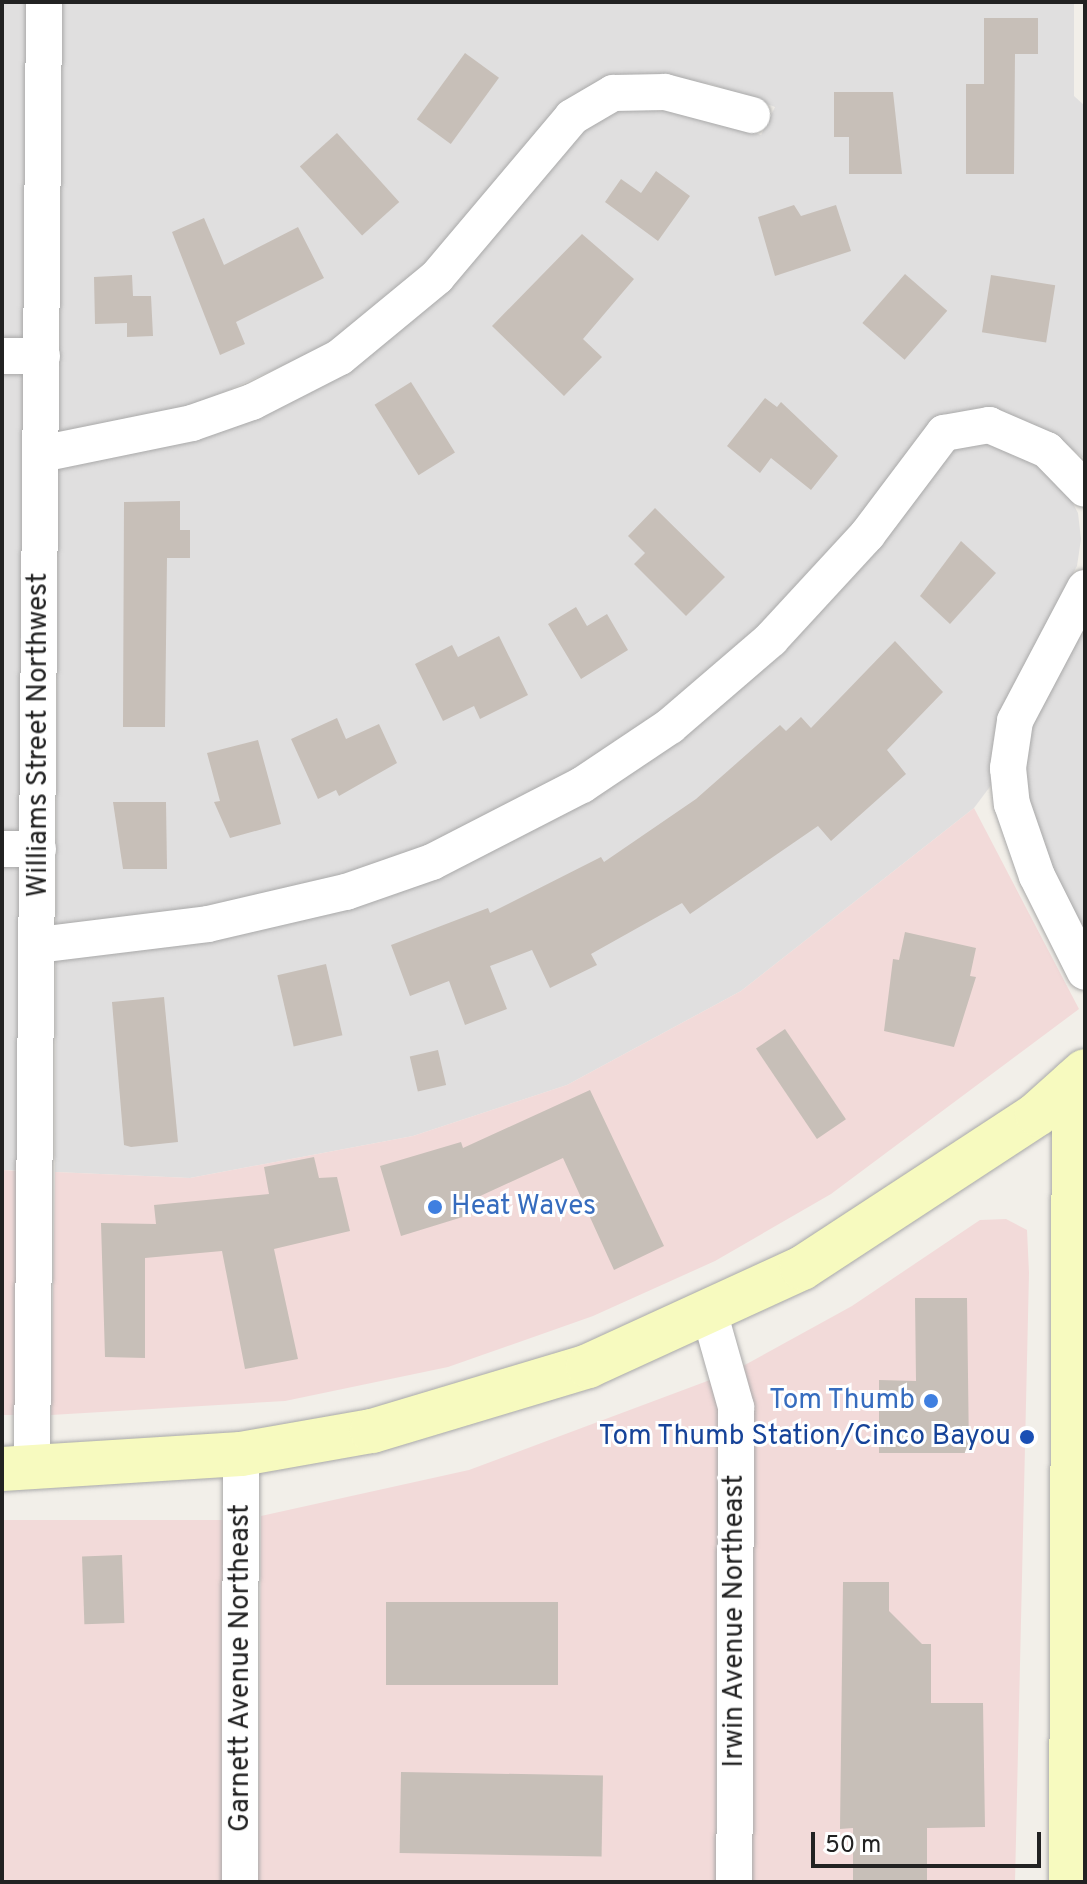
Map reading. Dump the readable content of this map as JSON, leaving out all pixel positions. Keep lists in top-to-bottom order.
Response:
{
  "streets": {
    "street": ["Williams Street Northwest", "Irwin Avenue Northeast", "Garnett Avenue Northeast"]
  },
  "places": ["Heat Waves", "Tom Thumb", "Tom Thumb Station/Cinco Bayou"],
  "scale_bar": "50 m"
}
